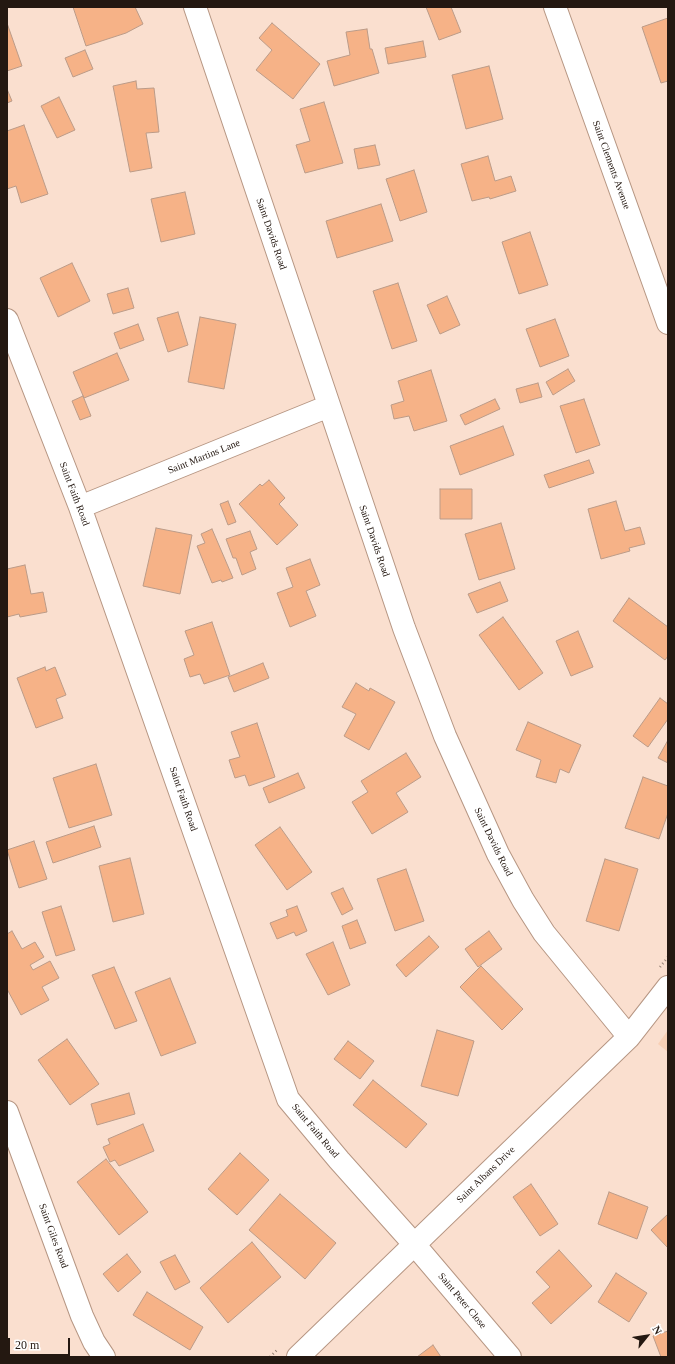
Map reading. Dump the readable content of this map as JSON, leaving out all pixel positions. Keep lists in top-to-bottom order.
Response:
{
  "streets": {
    "street": [
      "Saint Clements Avenue",
      "Saint Davids Road",
      "Saint Martins Lane",
      "Saint Faith Road",
      "Saint Albans Drive",
      "Saint Giles Road",
      "Saint Peter Close"
    ]
  },
  "crossings": [
    ["Saint Davids Road", "Saint Martins Lane"],
    ["Saint Davids Road", "Saint Albans Drive"],
    ["Saint Martins Lane", "Saint Faith Road"],
    ["Saint Faith Road", "Saint Albans Drive"],
    ["Saint Faith Road", "Saint Peter Close"],
    ["Saint Albans Drive", "Saint Peter Close"]
  ],
  "scale_bar": "20 m",
  "north": "top right"
}
